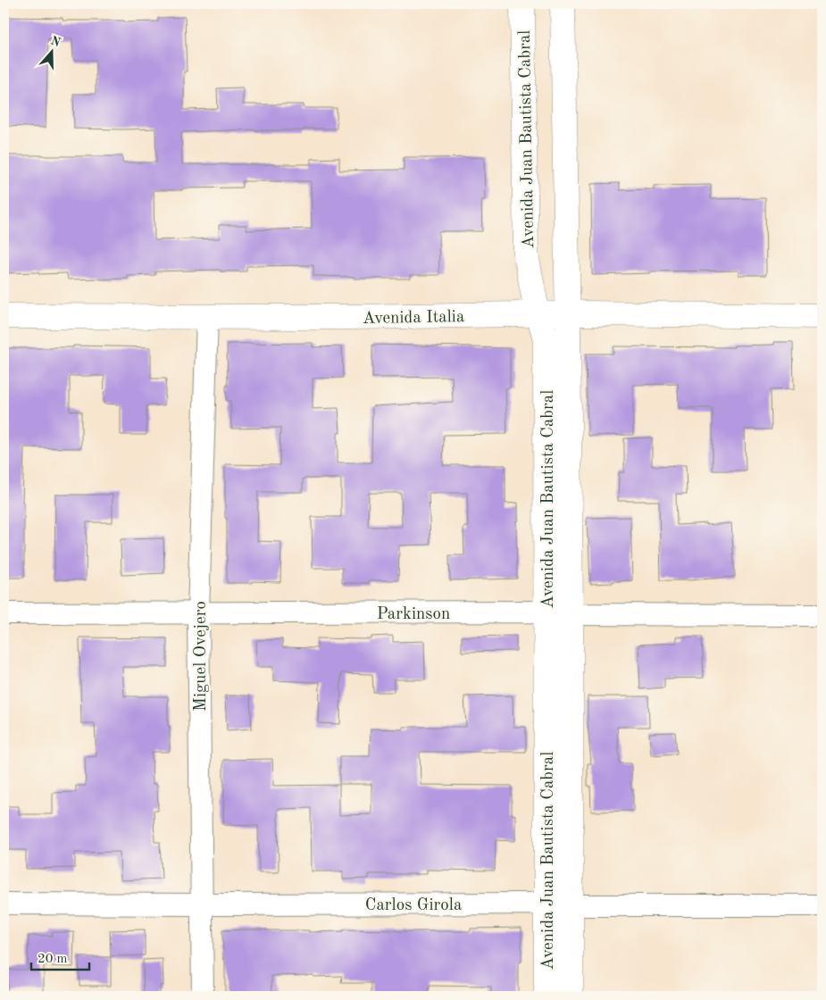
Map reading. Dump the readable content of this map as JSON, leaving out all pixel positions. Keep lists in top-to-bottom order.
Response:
{
  "streets": {
    "main road": ["Avenida Juan Bautista Cabral", "Avenida Italia"],
    "street": ["Parkinson", "Miguel Ovejero", "Carlos Girola"]
  },
  "crossings": [
    ["Avenida Juan Bautista Cabral", "Avenida Italia"],
    ["Avenida Juan Bautista Cabral", "Parkinson"],
    ["Avenida Juan Bautista Cabral", "Carlos Girola"],
    ["Avenida Italia", "Miguel Ovejero"],
    ["Parkinson", "Miguel Ovejero"],
    ["Miguel Ovejero", "Carlos Girola"]
  ],
  "scale_bar": "20 m",
  "north": "top"
}
